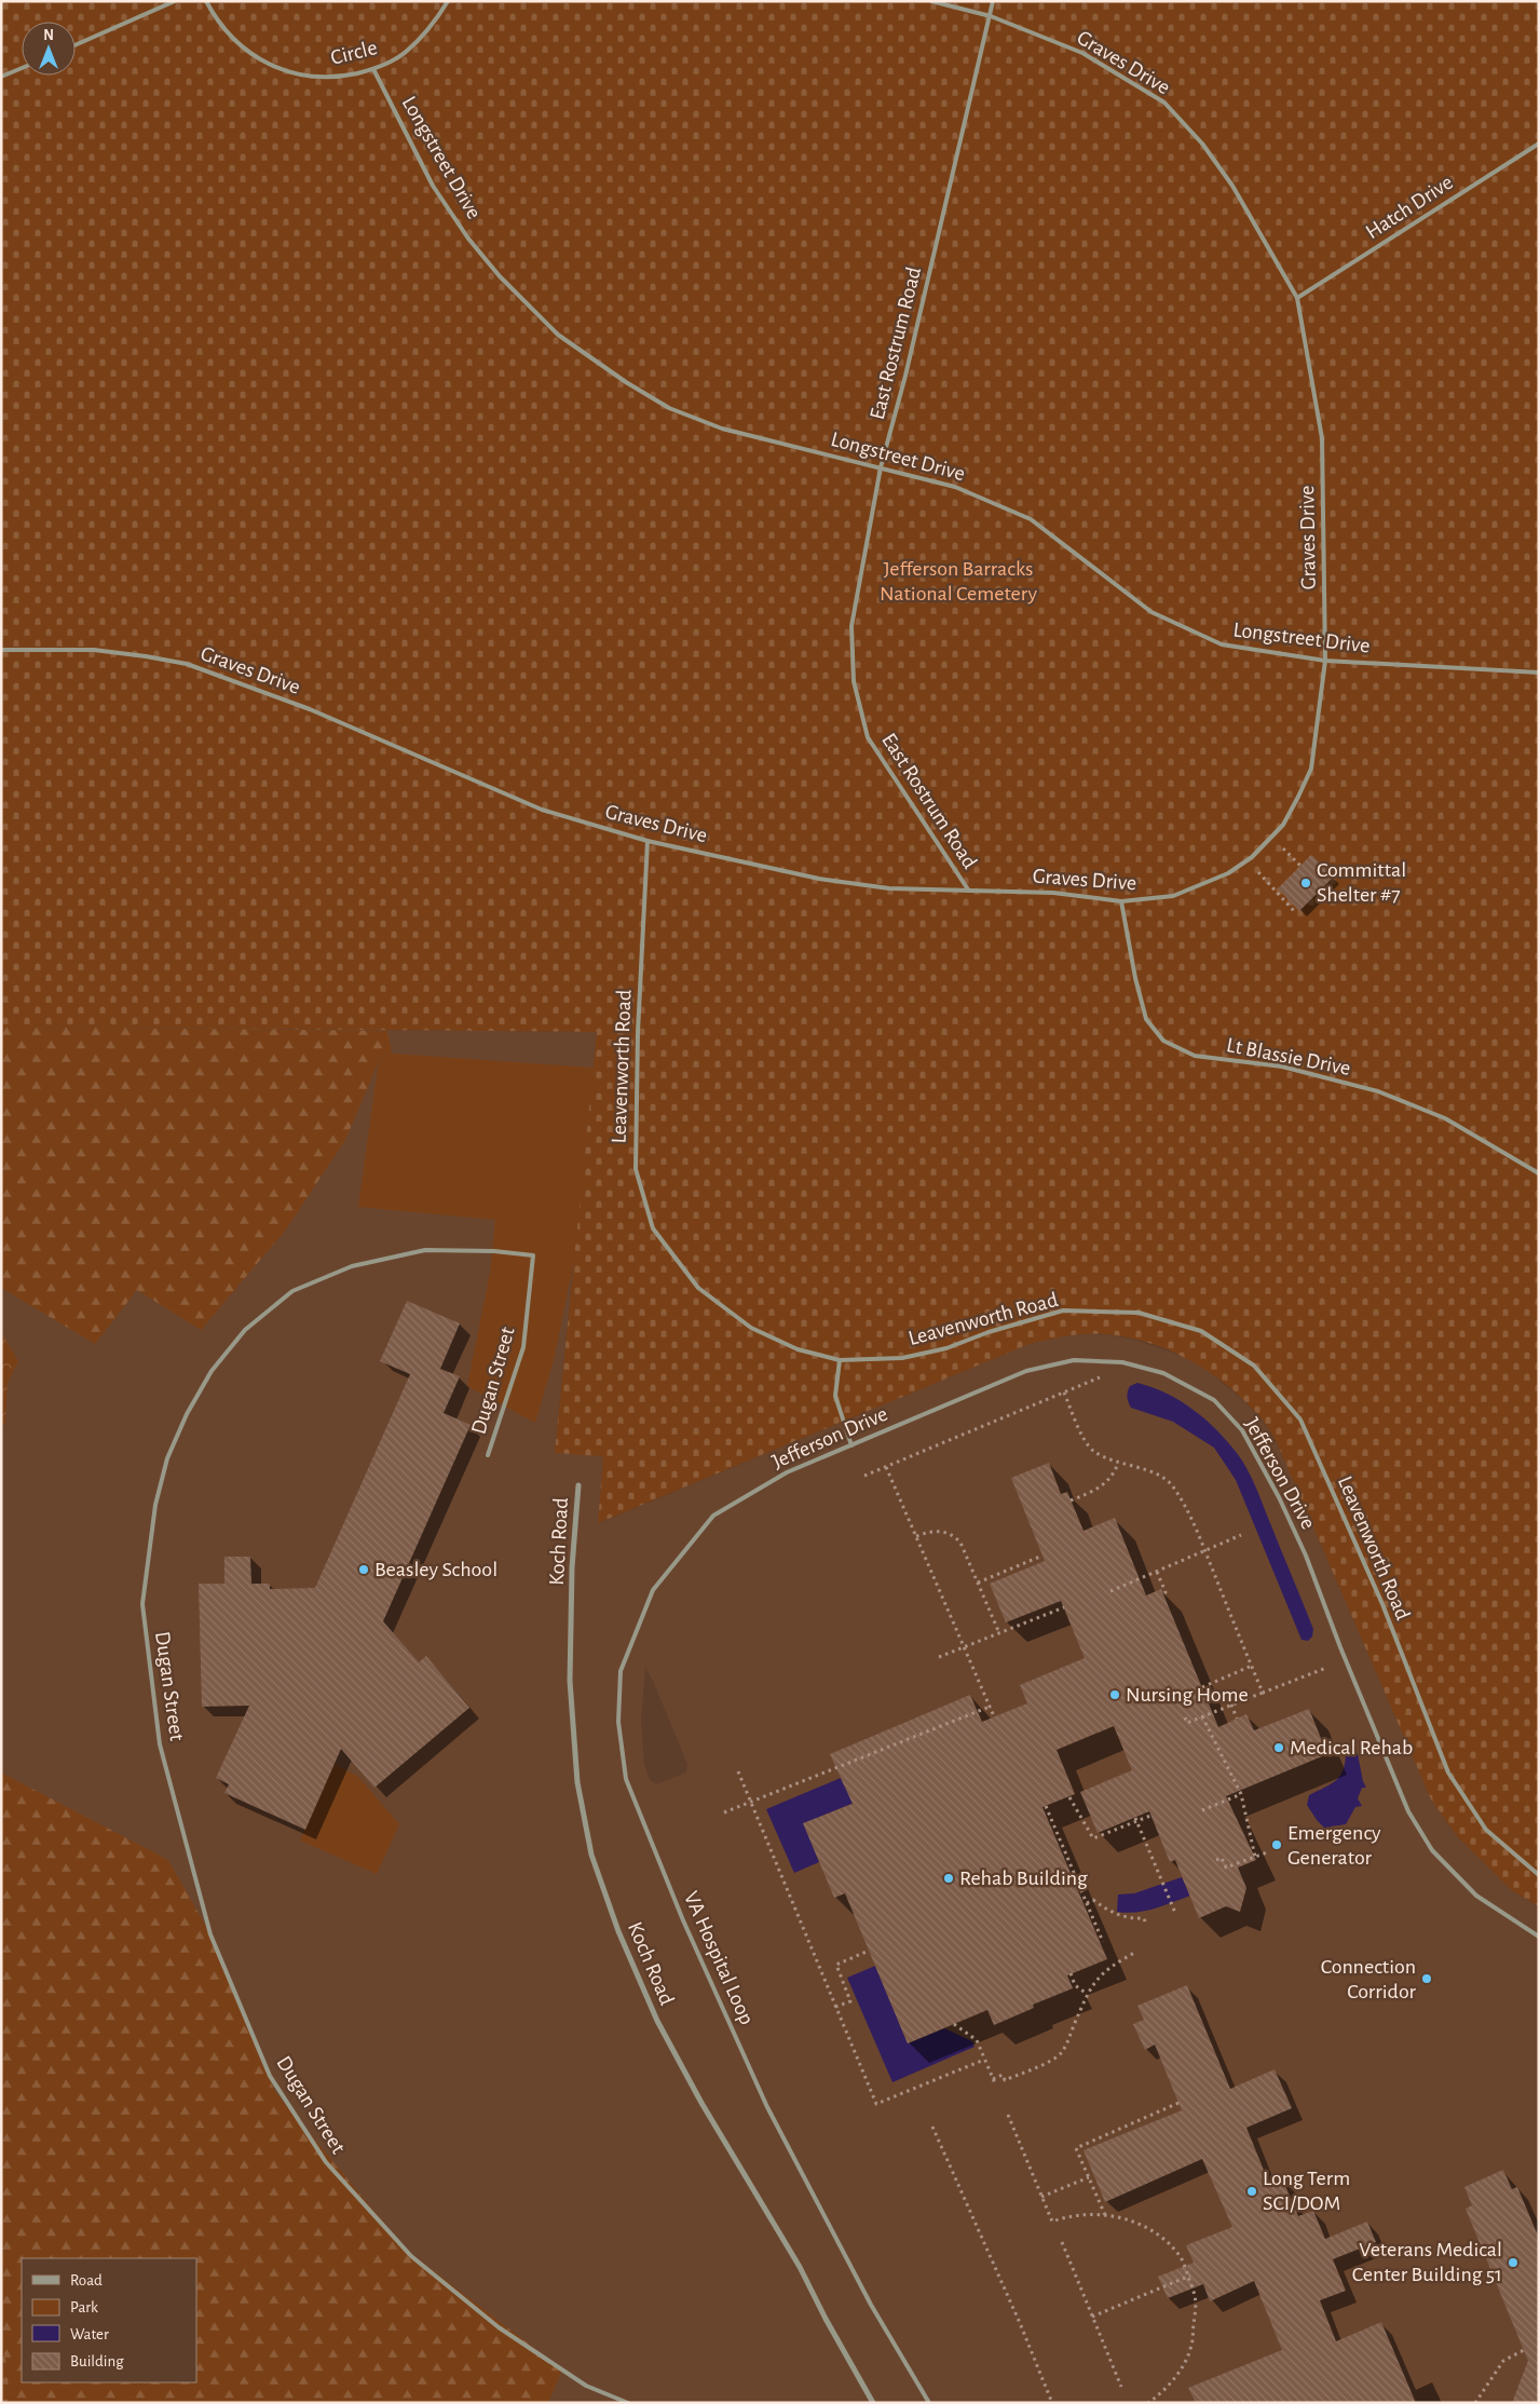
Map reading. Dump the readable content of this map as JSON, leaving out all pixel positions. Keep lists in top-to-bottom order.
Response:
{
  "streets": {
    "street": ["Koch Road"],
    "lane": [
      "Circle",
      "Graves Drive",
      "Longstreet Drive",
      "Hatch Drive",
      "East Rostrum Road",
      "Lt Blassie Drive",
      "Leavenworth Road",
      "Dugan Street",
      "Jefferson Drive",
      "VA Hospital Loop"
    ]
  },
  "crossings": [
    ["Circle", "Longstreet Drive"],
    ["Graves Drive", "Longstreet Drive"],
    ["Graves Drive", "Hatch Drive"],
    ["Graves Drive", "East Rostrum Road"],
    ["Graves Drive", "Lt Blassie Drive"],
    ["Graves Drive", "Leavenworth Road"],
    ["Longstreet Drive", "East Rostrum Road"],
    ["Jefferson Drive", "VA Hospital Loop"]
  ],
  "parks": ["Jefferson Barracks National Cemetery"],
  "places": [
    "Committal Shelter #7",
    "Beasley School",
    "Nursing Home",
    "Medical Rehab",
    "Emergency Generator",
    "Rehab Building",
    "Connection Corridor",
    "Long Term SCI/DOM",
    "Veterans Medical Center Building 51"
  ],
  "legend": [
    "Road",
    "Park",
    "Water",
    "Building"
  ],
  "north": "top"
}
